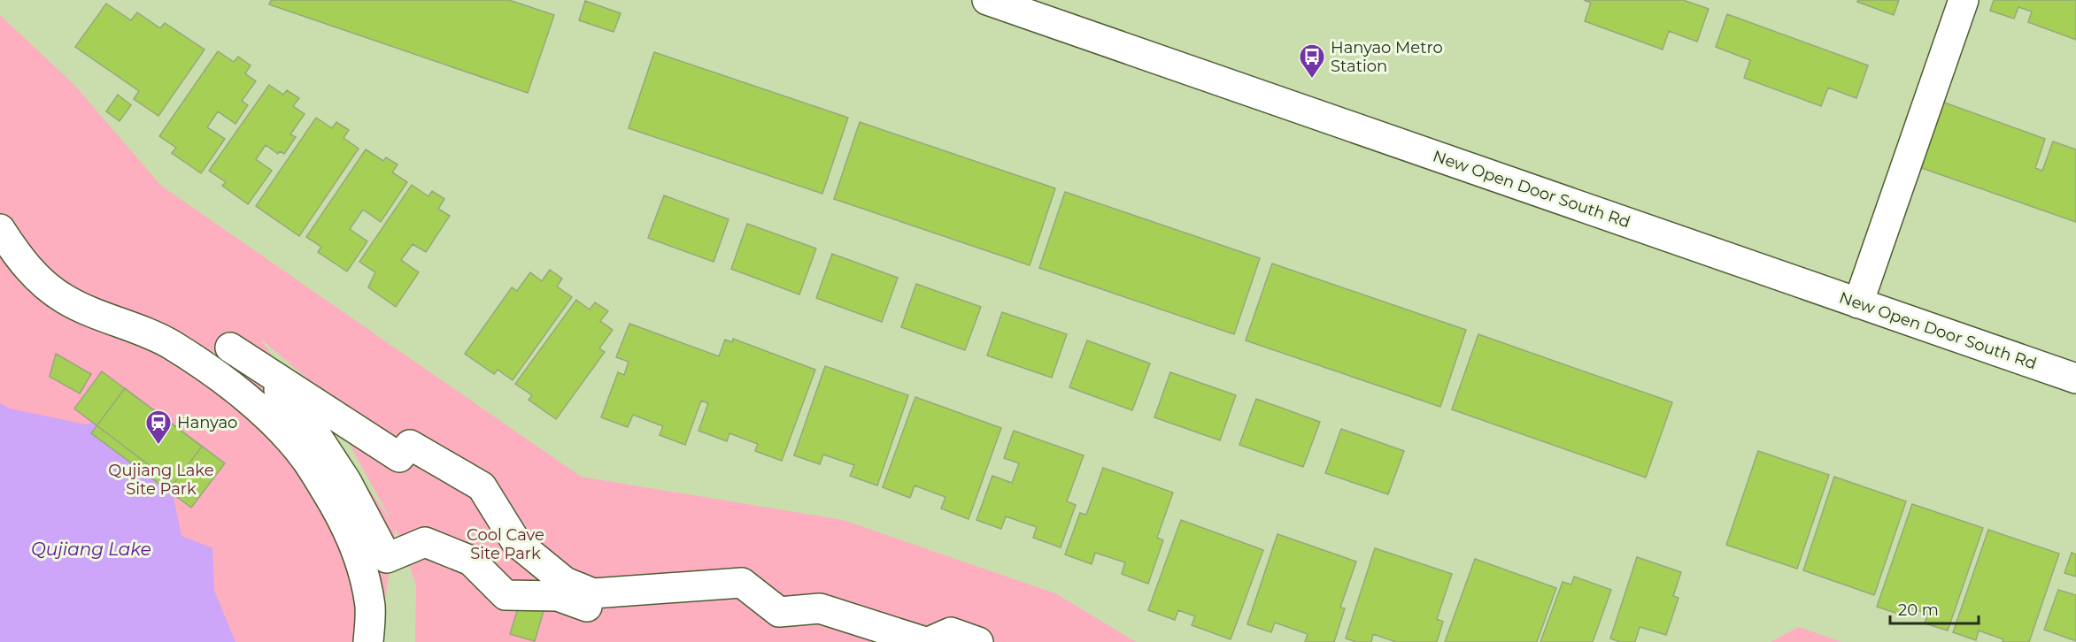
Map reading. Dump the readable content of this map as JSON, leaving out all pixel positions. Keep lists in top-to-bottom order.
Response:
{
  "streets": {
    "street": ["New Open Door South Rd"]
  },
  "water": ["Qujiang Lake"],
  "parks": ["Qujiang Lake Site Park", "Cool Cave Site Park"],
  "places": {
    "bus stop": ["Hanyao Metro Station"],
    "station": ["Hanyao"]
  },
  "scale_bar": "20 m"
}
